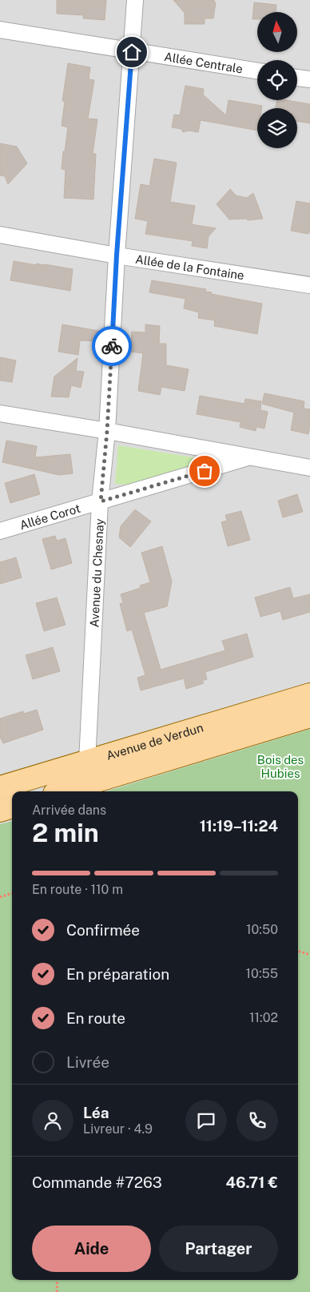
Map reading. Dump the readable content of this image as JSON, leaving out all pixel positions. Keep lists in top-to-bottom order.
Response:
{
  "streets": {
    "main road": ["Avenue de Verdun"],
    "street": [
      "Allée Centrale",
      "Allée de la Fontaine",
      "Allée Corot",
      "Avenue du Chesnay"
    ]
  },
  "crossings": [
    ["Allée Centrale", "Avenue du Chesnay"],
    ["Allée de la Fontaine", "Avenue du Chesnay"],
    ["Allée Corot", "Avenue du Chesnay"],
    ["Avenue du Chesnay", "Avenue de Verdun"]
  ],
  "parks": ["Bois des Hubies"],
  "north": "top",
  "page": {
    "heading": ["2 min", "Arrivée dans", "11:19–11:24"],
    "panel": [
      "Léa",
      "Livreur · 4.9",
      "Commande #7263",
      "46.71 €"
    ],
    "bar": "En route · 110 m",
    "list": [
      ["Confirmée", "10:50"],
      ["En préparation", "10:55"],
      ["En route", "11:02"],
      "Livrée"
    ],
    "buttons": ["Aide", "Partager"]
  }
}
